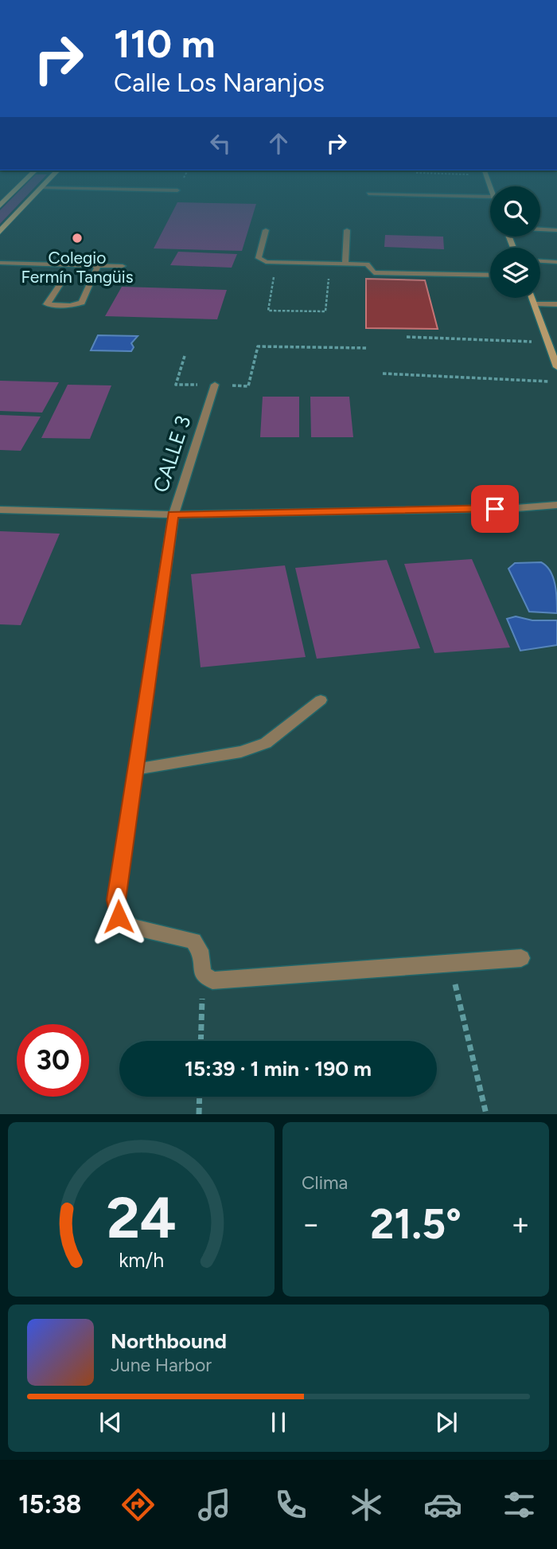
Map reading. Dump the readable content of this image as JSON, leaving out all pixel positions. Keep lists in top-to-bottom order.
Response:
{
  "streets": {
    "street": ["CALLE 3"]
  },
  "places": ["Colegio Fermín Tangüis"],
  "page": {
    "turn": ["110 m", "Calle Los Naranjos"],
    "limit": "30",
    "trip": "15:39 · 1 min · 190 m",
    "tile": "Clima",
    "heat": ["−", "21.5°", "+"],
    "song": ["Northbound", "June Harbor"],
    "tabs": "15:38",
    "gauge": ["24", "km/h"]
  }
}
